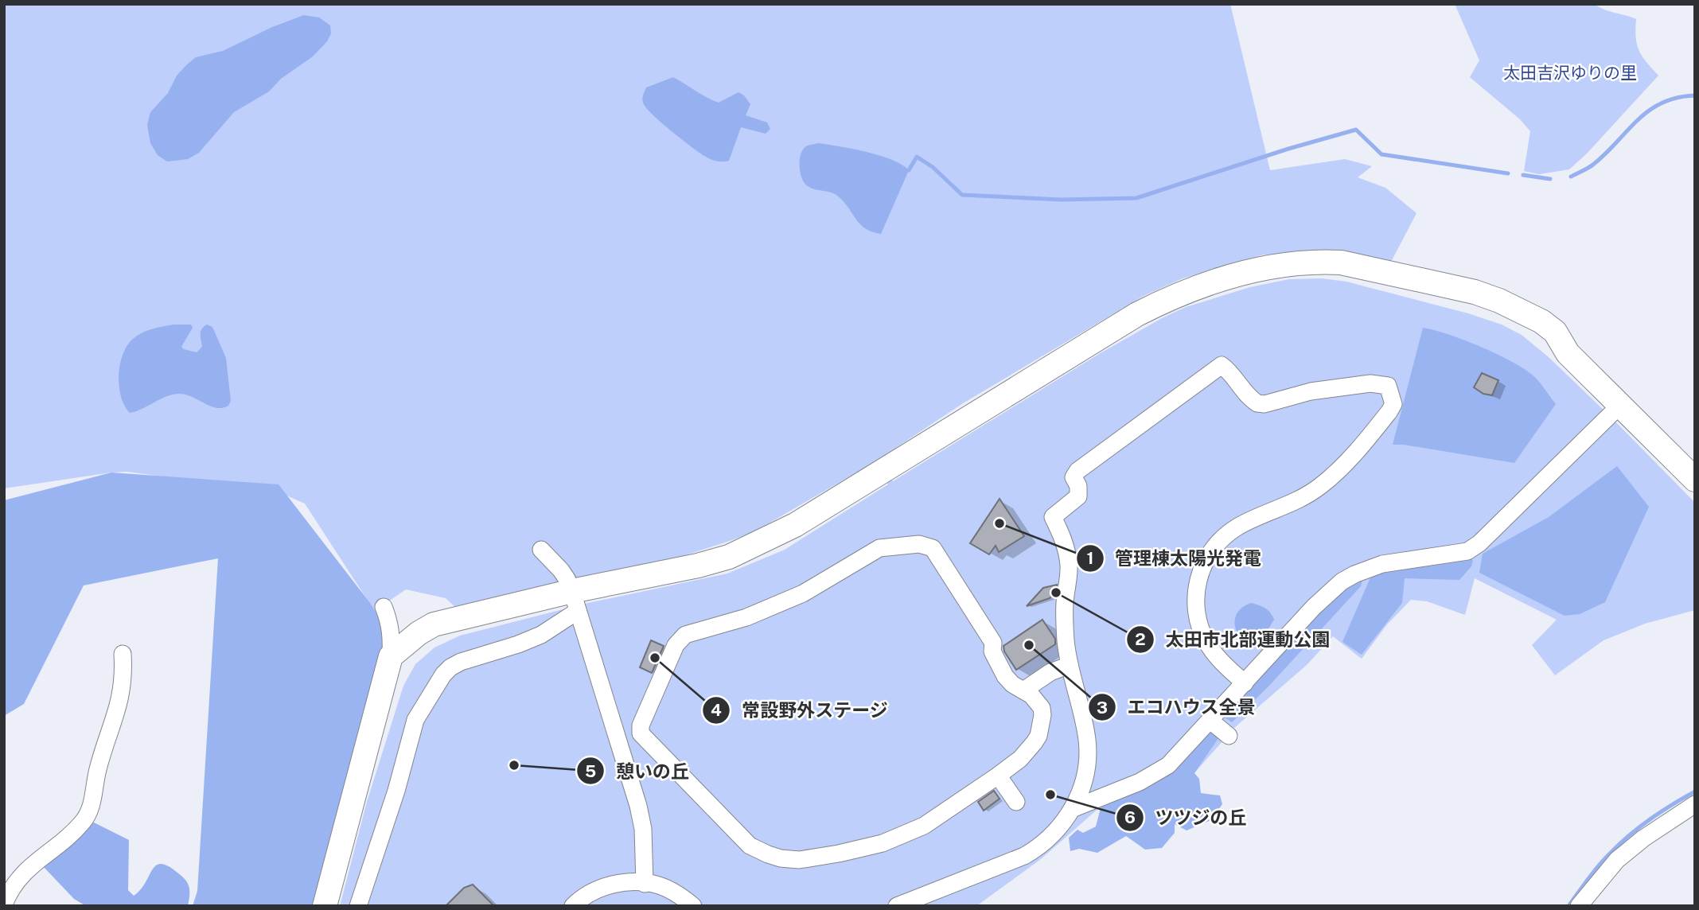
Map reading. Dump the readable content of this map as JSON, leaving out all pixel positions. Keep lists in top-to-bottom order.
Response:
{
  "parks": ["太田吉沢ゆりの里"],
  "places": [
    "管理棟太陽光発電",
    "太田市北部運動公園",
    "エコハウス全景",
    "常設野外ステージ",
    "憩いの丘",
    "ツツジの丘"
  ]
}
